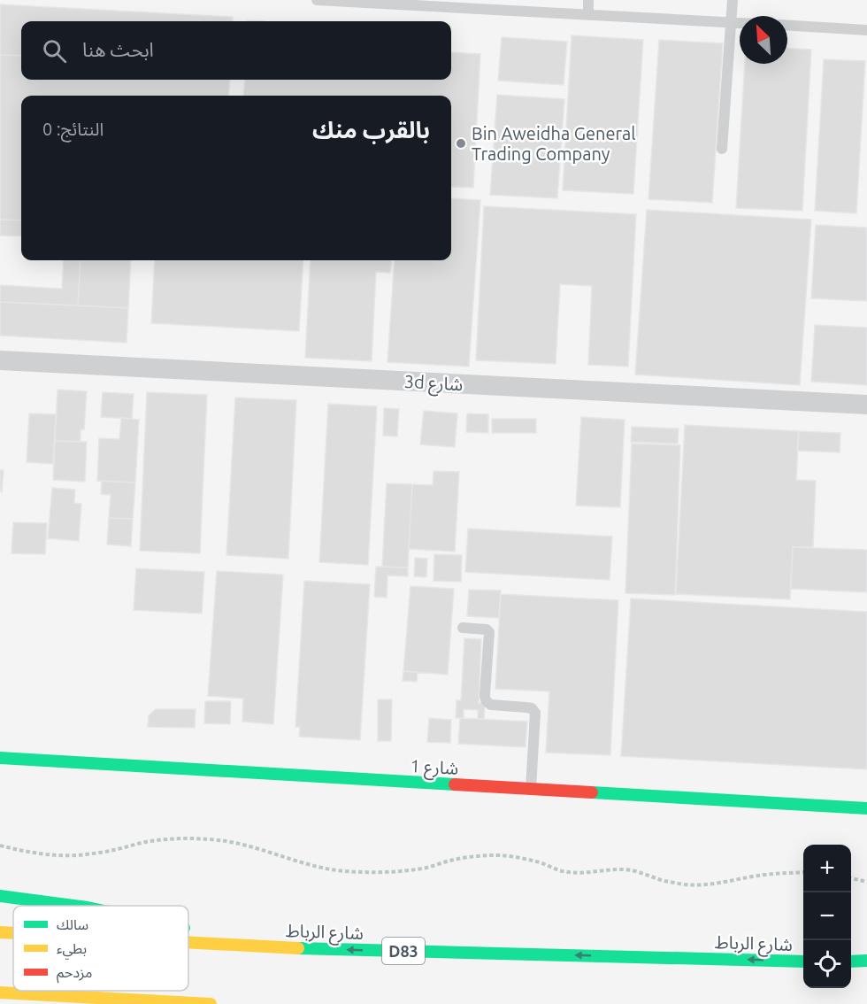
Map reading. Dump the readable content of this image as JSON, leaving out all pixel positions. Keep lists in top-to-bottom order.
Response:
{
  "streets": {
    "main road": ["شارع 1", "شارع الرباط", "D83"],
    "street": ["3d شارع"]
  },
  "one_way": ["شارع الرباط"],
  "places": ["Bin Aweidha General Trading Company"],
  "legend": ["سالك", "بطيء", "مزدحم"],
  "north": "top left",
  "page": {
    "search": "ابحث هنا",
    "heading": ["بالقرب منك", "النتائج: 0"],
    "map_buttons": ["+", "−"]
  }
}
